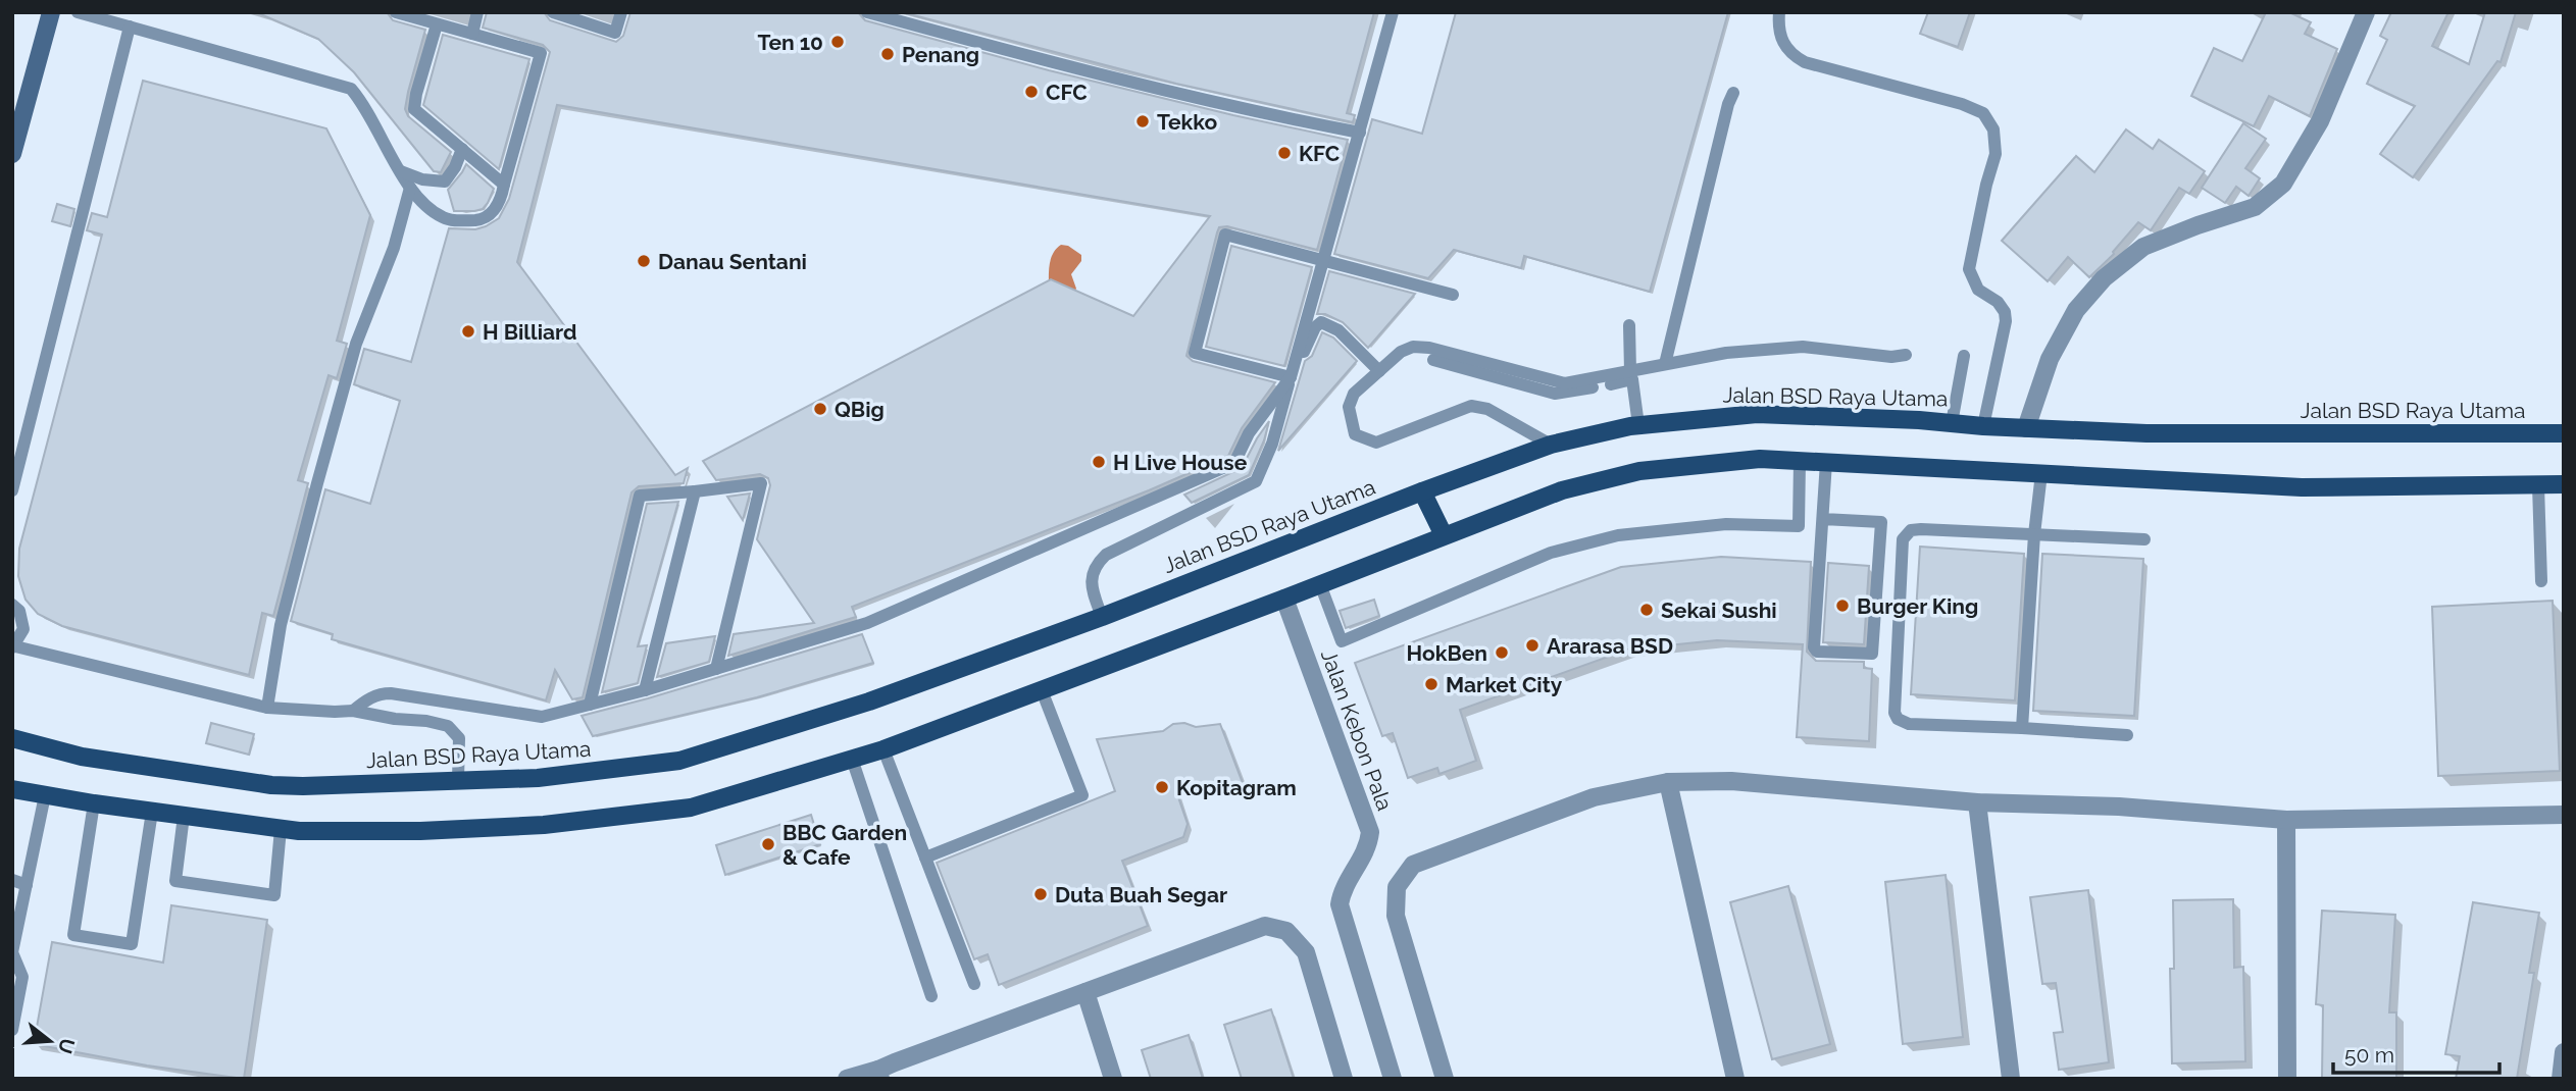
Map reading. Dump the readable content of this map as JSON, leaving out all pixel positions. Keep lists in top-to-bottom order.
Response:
{
  "streets": {
    "main road": ["Jalan BSD Raya Utama"],
    "street": ["Jalan Kebon Pala"]
  },
  "places": [
    "Ten 10",
    "Penang",
    "CFC",
    "Tekko",
    "KFC",
    "Danau Sentani",
    "H Billiard",
    "QBig",
    "H Live House",
    "Burger King",
    "Sekai Sushi",
    "Ararasa BSD",
    "HokBen",
    "Market City",
    "Kopitagram",
    "BBC Garden & Cafe",
    "Duta Buah Segar"
  ],
  "scale_bar": "50 m",
  "north": "right"
}
